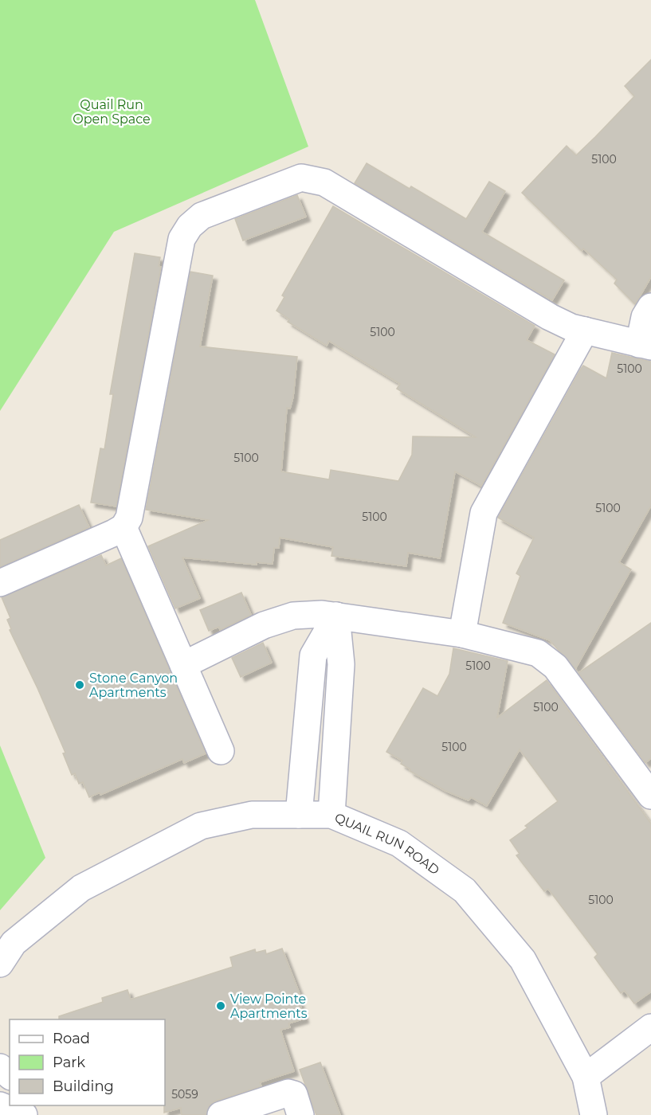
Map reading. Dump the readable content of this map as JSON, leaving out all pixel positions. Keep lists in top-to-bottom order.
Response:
{
  "streets": {
    "street": ["QUAIL RUN ROAD"]
  },
  "parks": ["Quail Run Open Space"],
  "places": ["Stone Canyon Apartments", "View Pointe Apartments"],
  "house_numbers": [
    "5100",
    "5100",
    "5100",
    "5100",
    "5100",
    "5100",
    "5100",
    "5100",
    "5100",
    "5100",
    "5059"
  ],
  "legend": ["Road", "Park", "Building"]
}
